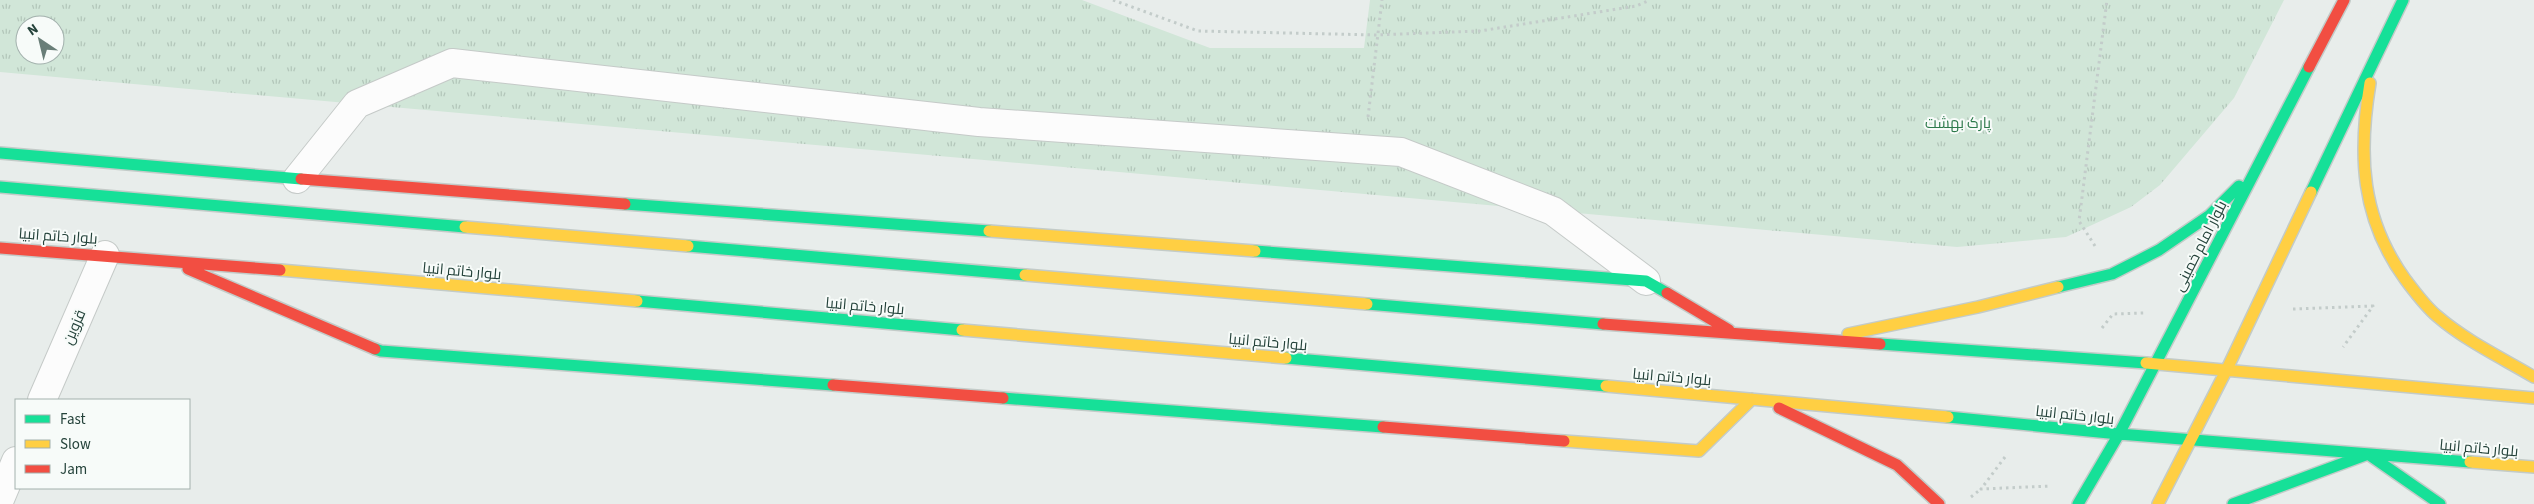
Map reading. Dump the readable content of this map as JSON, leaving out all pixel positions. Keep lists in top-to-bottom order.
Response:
{
  "streets": {
    "main road": ["بلوار خاتم انبیا", "بلوار امام خمینی"],
    "street": ["قزوین"]
  },
  "crossings": [
    ["بلوار خاتم انبیا", "بلوار امام خمینی"],
    ["بلوار خاتم انبیا", "قزوین"]
  ],
  "parks": ["پارک بهشت"],
  "legend": ["Fast", "Slow", "Jam"],
  "north": "top left"
}
